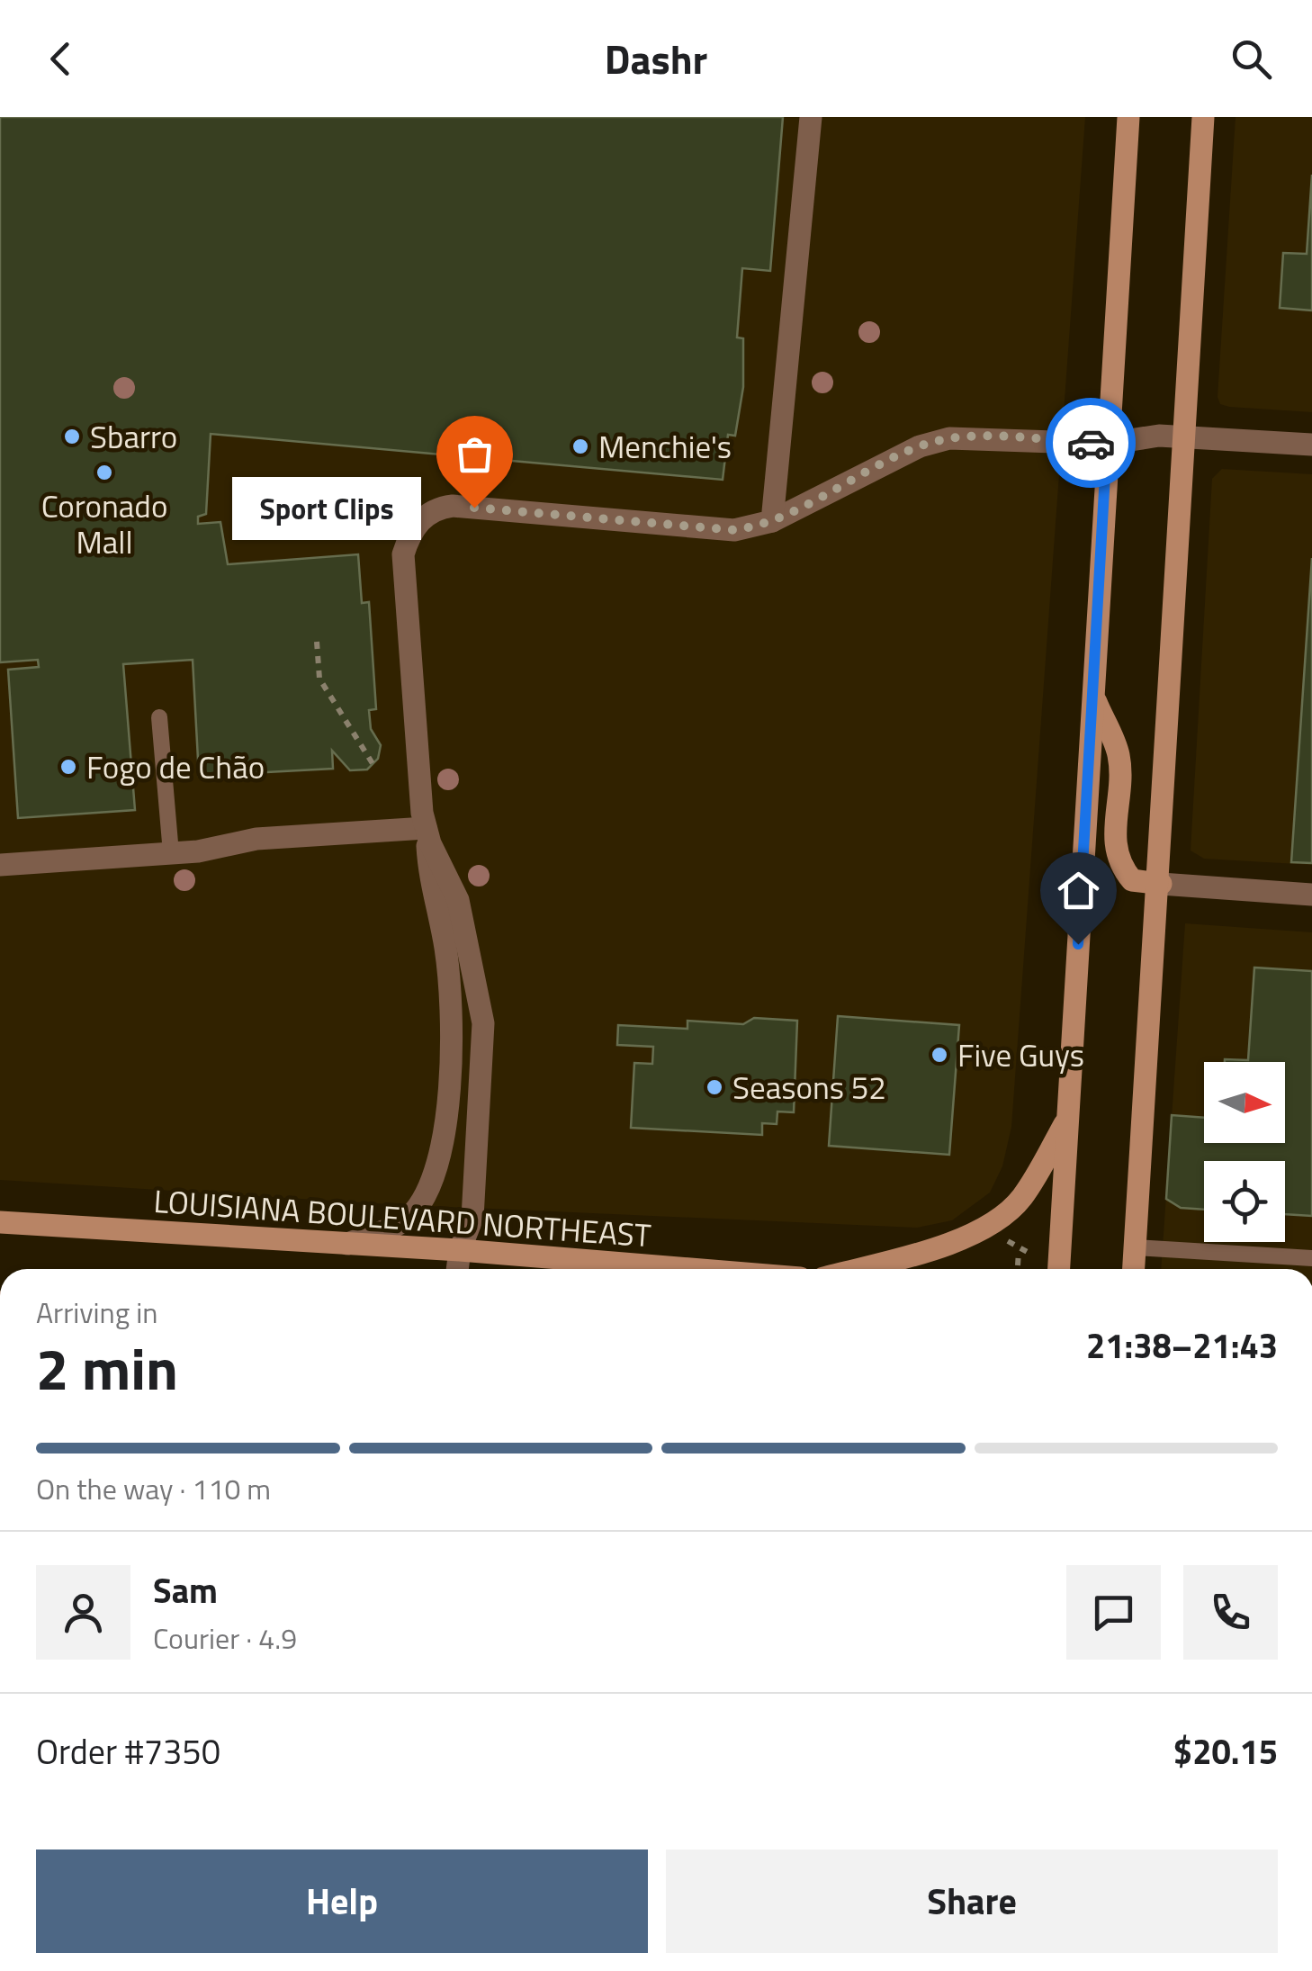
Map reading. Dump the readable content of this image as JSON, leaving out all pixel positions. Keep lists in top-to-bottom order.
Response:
{
  "streets": {
    "main road": ["LOUISIANA BOULEVARD NORTHEAST"]
  },
  "places": [
    "Sbarro",
    "Menchie's",
    "Coronado Mall",
    "Sport Clips",
    "Fogo de Chão",
    "Five Guys",
    "Seasons 52"
  ],
  "north": "right",
  "page": {
    "header": "Dashr",
    "bubble": "Sport Clips",
    "heading": ["2 min", "Arriving in", "21:38–21:43"],
    "panel": [
      "Sam",
      "Courier · 4.9",
      "Order #7350",
      "$20.15"
    ],
    "bar": "On the way · 110 m",
    "buttons": ["Help", "Share"]
  }
}
